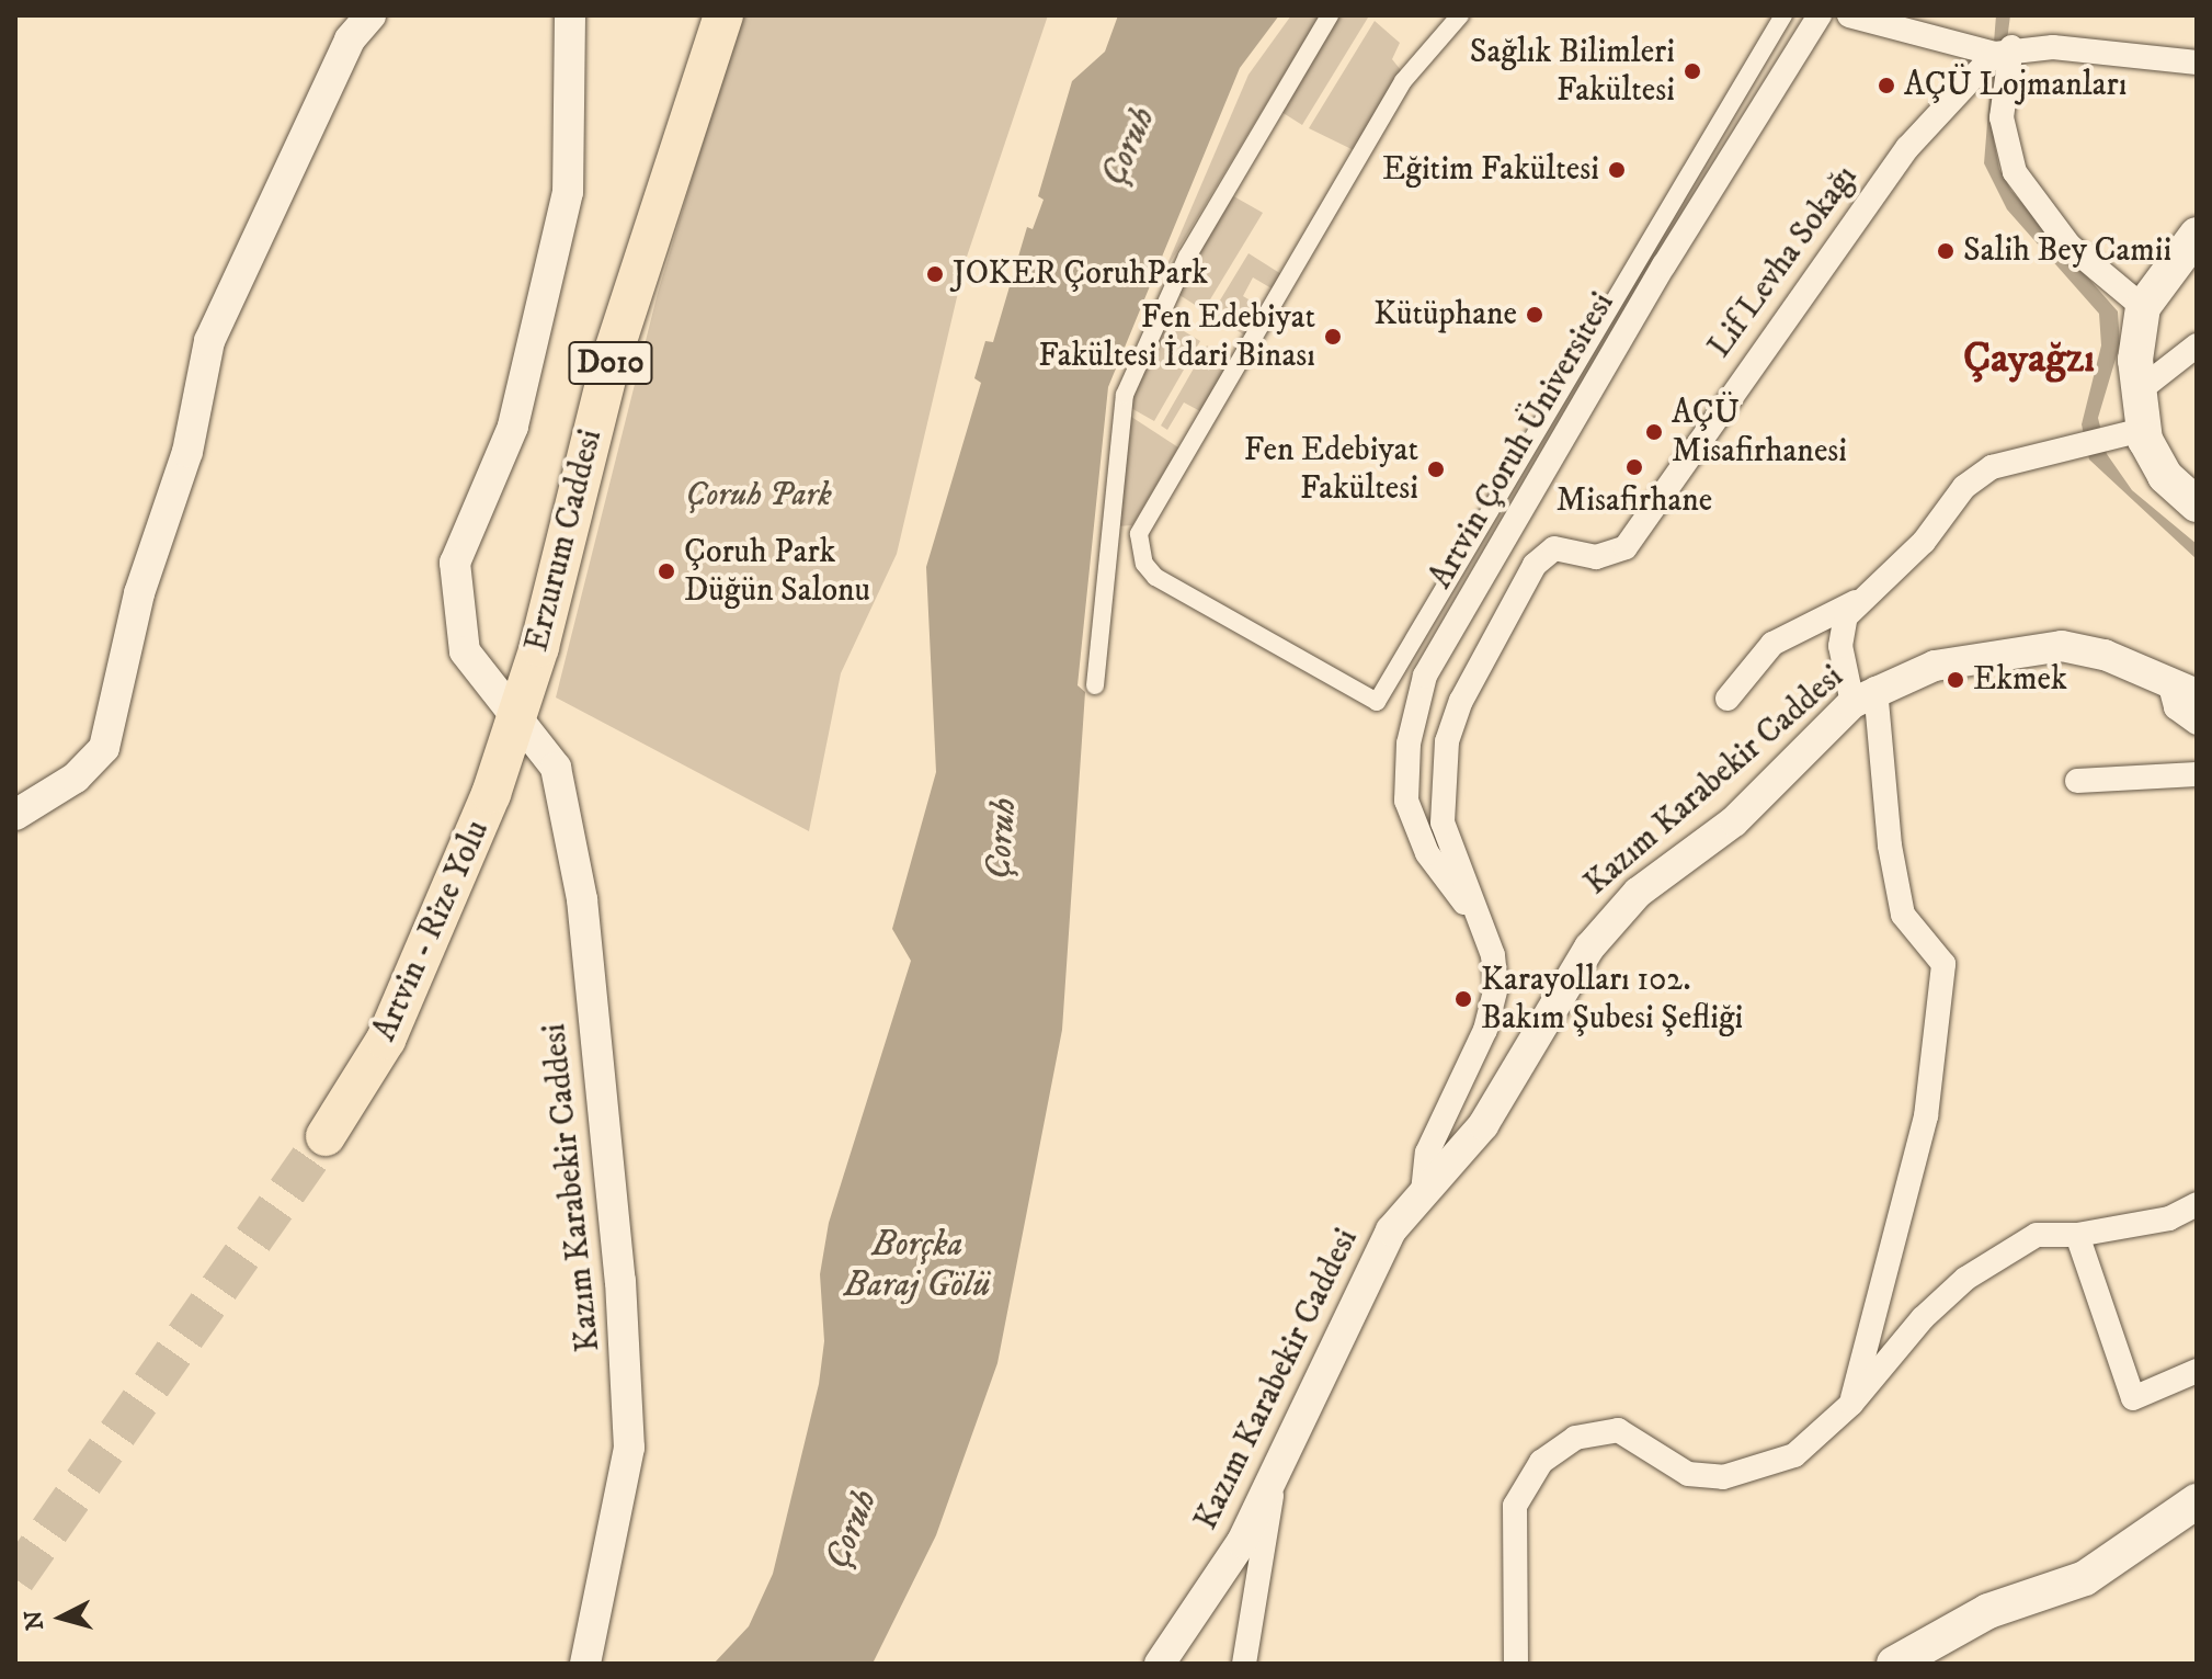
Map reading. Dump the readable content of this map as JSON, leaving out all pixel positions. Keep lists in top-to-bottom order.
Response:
{
  "streets": {
    "main road": ["D010", "Erzurum Caddesi", "Artvin - Rize Yolu"],
    "street": ["Lif Levha Sokağı", "Artvin Çoruh Üniversitesi", "Kazım Karabekir Caddesi"]
  },
  "crossings": [
    ["Lif Levha Sokağı", "Artvin Çoruh Üniversitesi"],
    ["Lif Levha Sokağı", "Kazım Karabekir Caddesi"],
    ["Erzurum Caddesi", "Kazım Karabekir Caddesi"],
    ["Erzurum Caddesi", "Artvin - Rize Yolu"],
    ["Kazım Karabekir Caddesi", "Artvin - Rize Yolu"]
  ],
  "districts": ["Çayağzı"],
  "water": ["Çoruh", "Borçka Baraj Gölü"],
  "parks": ["Çoruh Park"],
  "places": [
    "Sağlık Bilimleri Fakültesi",
    "AÇÜ Lojmanları",
    "Eğitim Fakültesi",
    "Salih Bey Camii",
    "JOKER ÇoruhPark",
    "Kütüphane",
    "Fen Edebiyat Fakültesi İdari Binası",
    "AÇÜ Misafirhanesi",
    "Misafirhane",
    "Fen Edebiyat Fakültesi",
    "Çoruh Park Düğün Salonu",
    "Ekmek",
    "Karayolları 102. Bakım Şubesi Şefliği"
  ],
  "north": "left"
}
